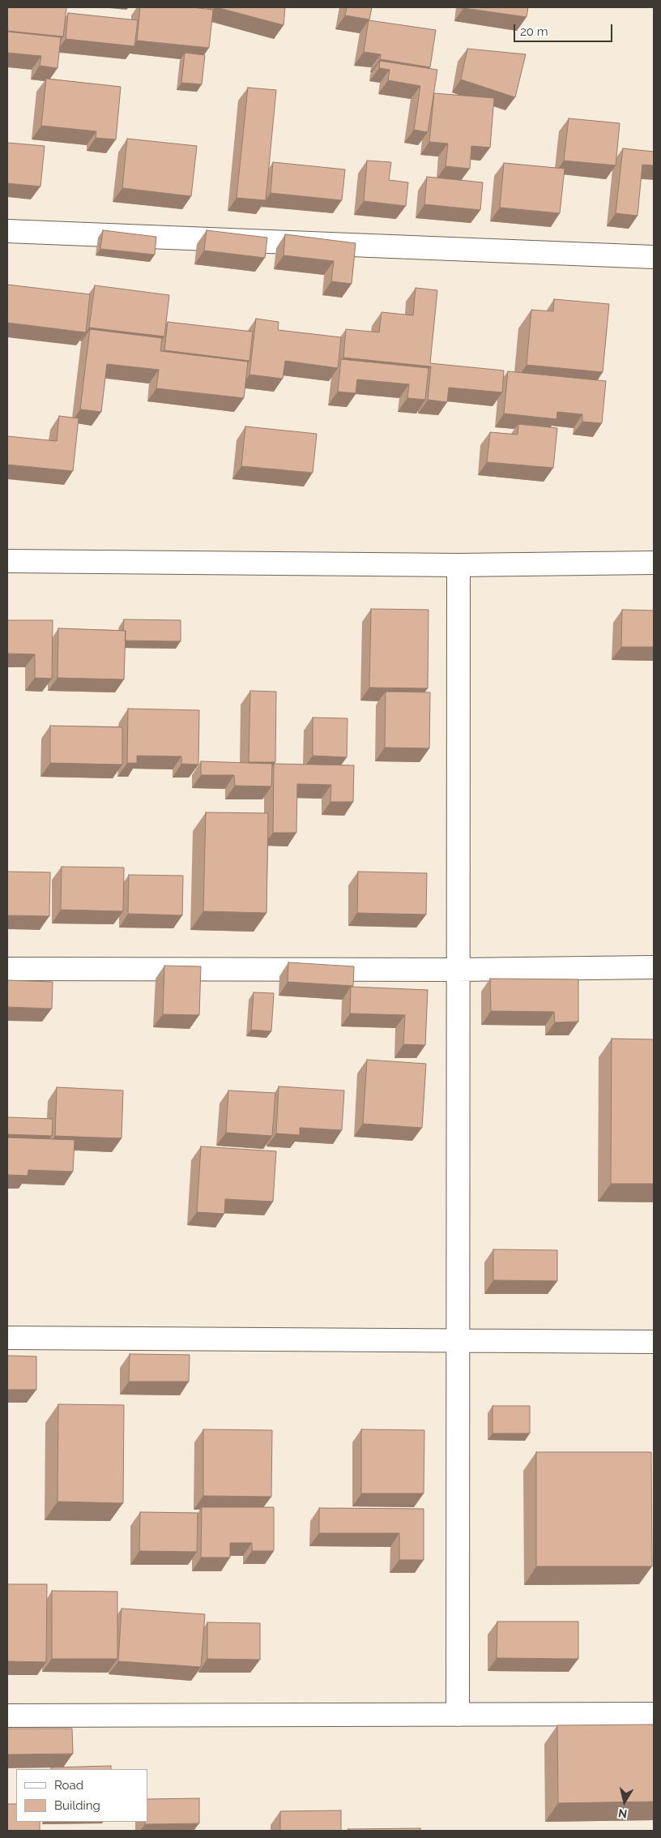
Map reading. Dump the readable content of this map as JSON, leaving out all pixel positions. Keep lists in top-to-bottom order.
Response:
{
  "legend": ["Road", "Building"],
  "scale_bar": "20 m",
  "north": "bottom"
}
